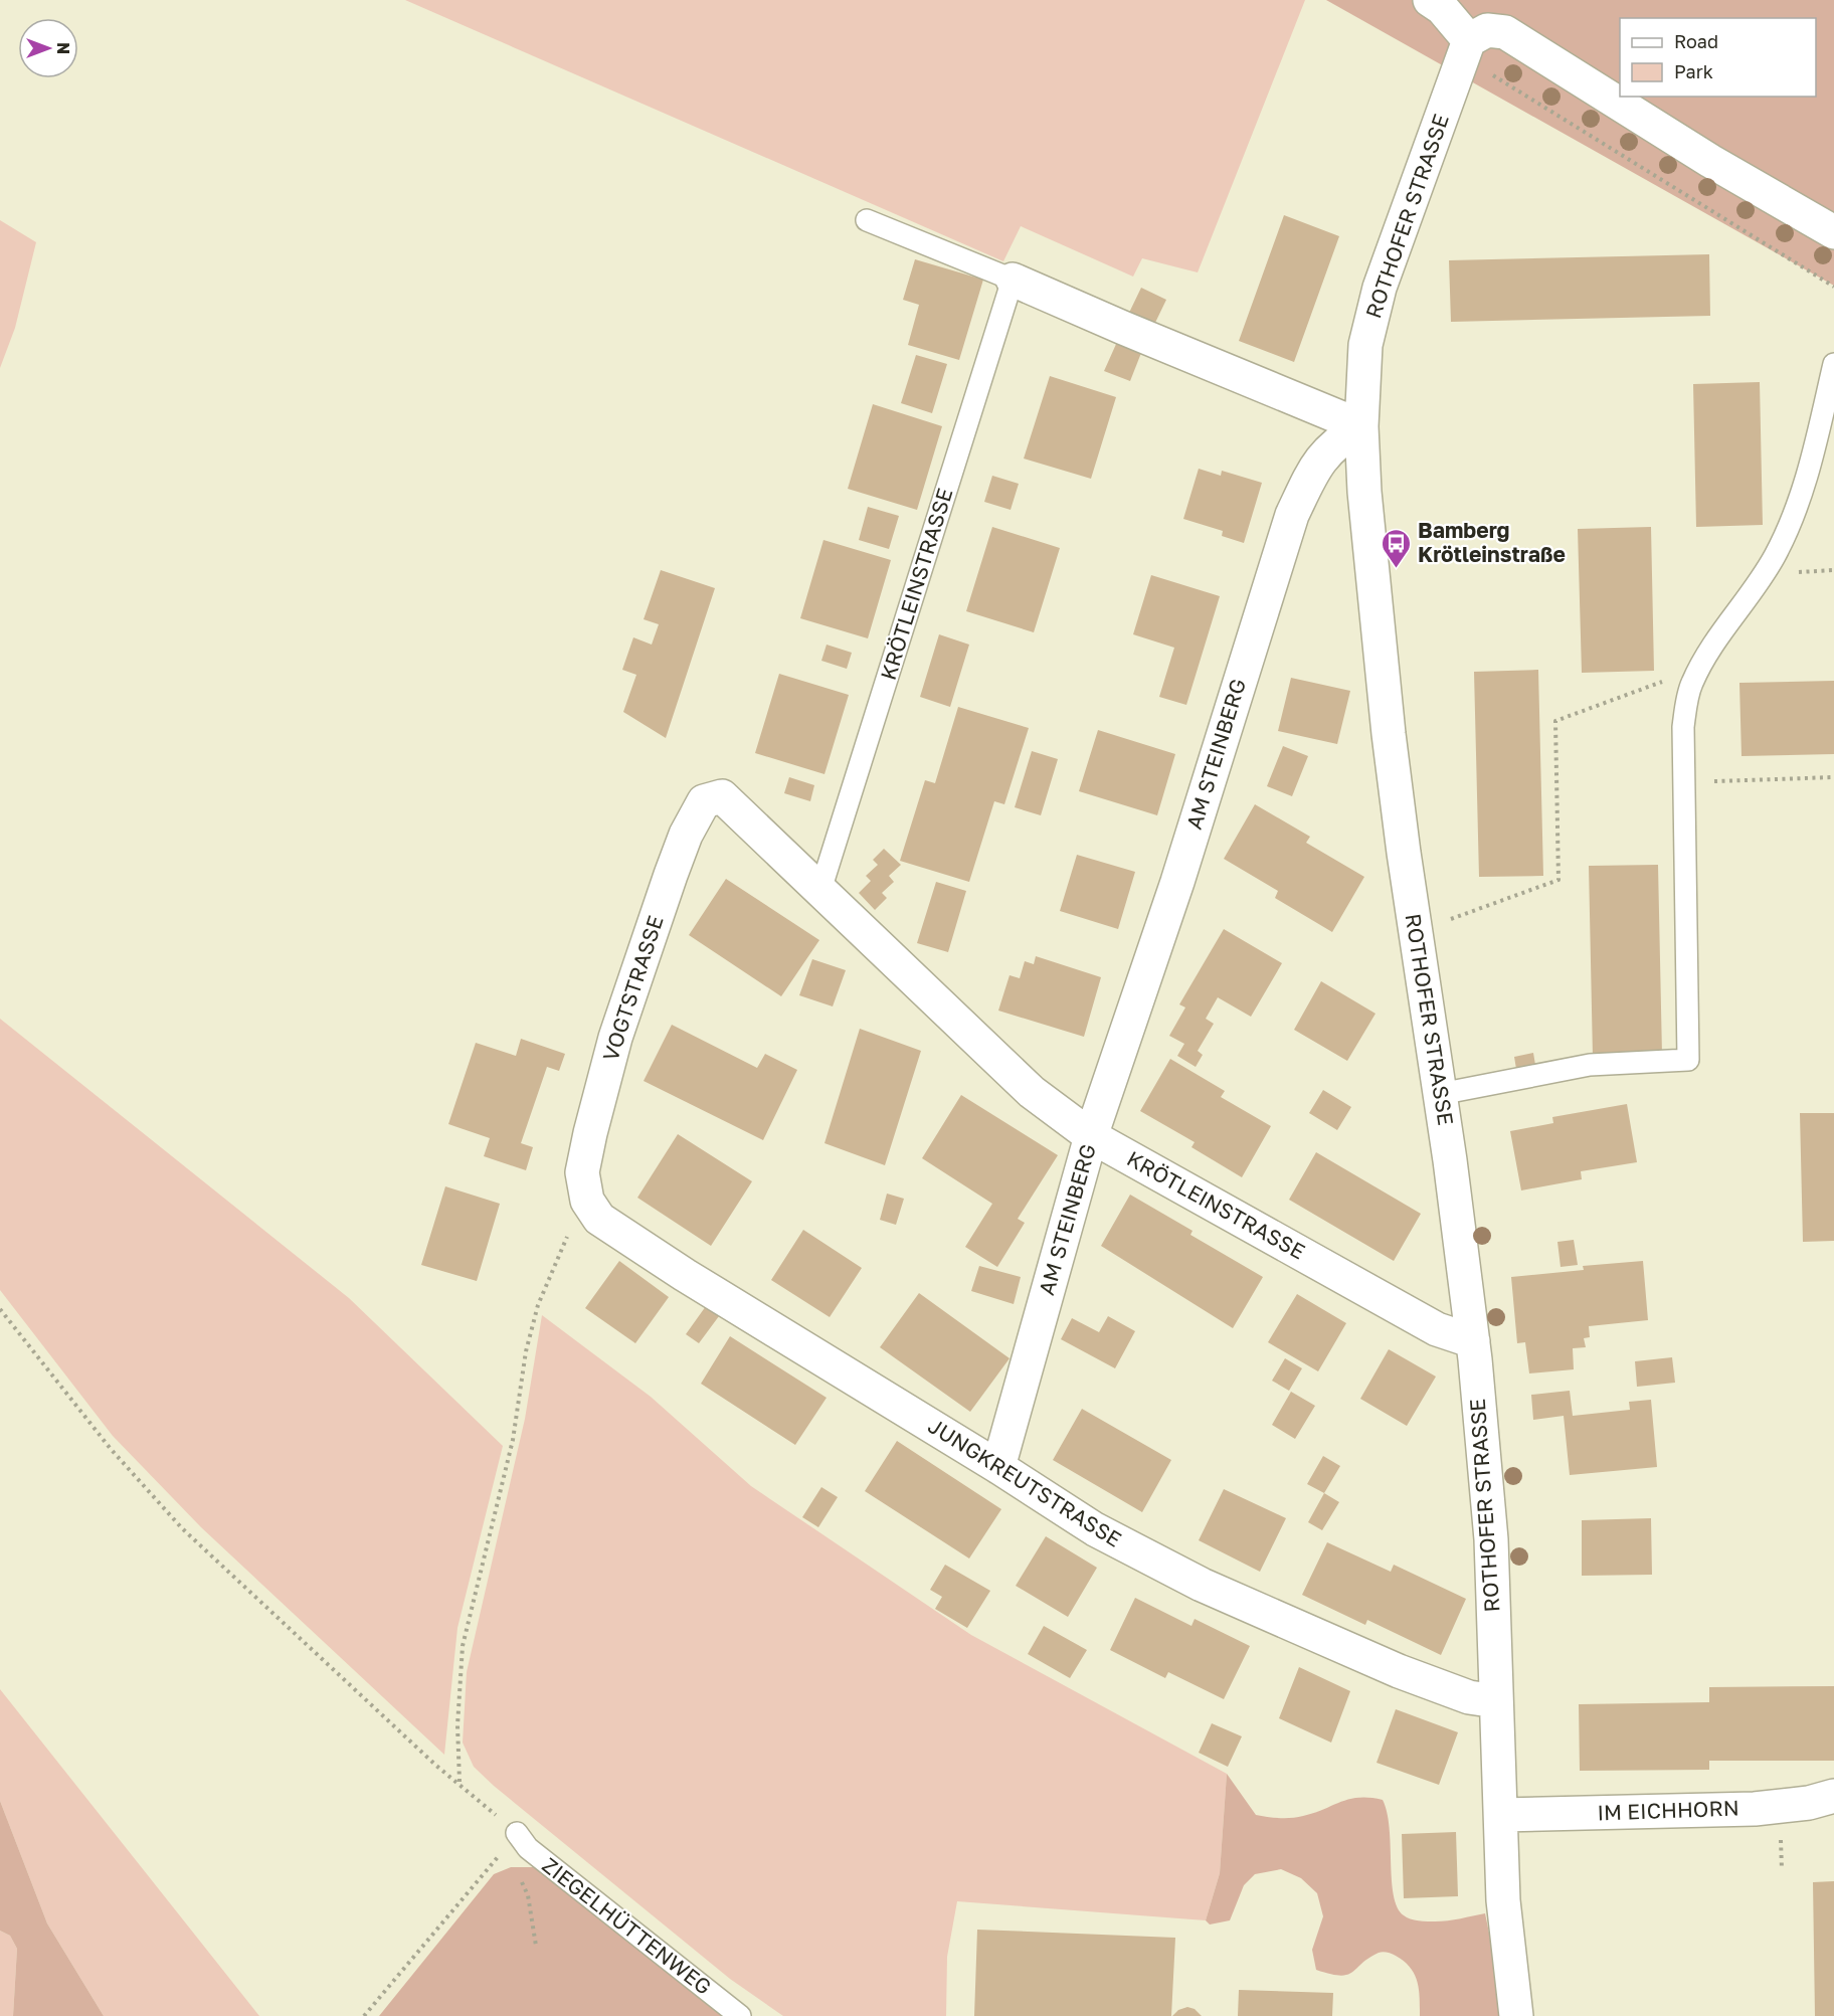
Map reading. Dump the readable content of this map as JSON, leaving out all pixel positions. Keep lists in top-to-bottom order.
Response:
{
  "streets": {
    "street": [
      "ROTHOFER STRASSE",
      "KRÖTLEINSTRASSE",
      "AM STEINBERG",
      "VOGTSTRASSE",
      "JUNGKREUTSTRASSE",
      "IM EICHHORN"
    ],
    "lane": ["ZIEGELHÜTTENWEG"]
  },
  "crossings": [
    ["ROTHOFER STRASSE", "KRÖTLEINSTRASSE"],
    ["ROTHOFER STRASSE", "AM STEINBERG"],
    ["ROTHOFER STRASSE", "JUNGKREUTSTRASSE"],
    ["ROTHOFER STRASSE", "IM EICHHORN"],
    ["KRÖTLEINSTRASSE", "AM STEINBERG"],
    ["KRÖTLEINSTRASSE", "VOGTSTRASSE"],
    ["AM STEINBERG", "JUNGKREUTSTRASSE"],
    ["VOGTSTRASSE", "JUNGKREUTSTRASSE"]
  ],
  "places": {
    "bus stop": ["Bamberg Krötleinstraße"]
  },
  "legend": ["Road", "Park"],
  "north": "right"
}
